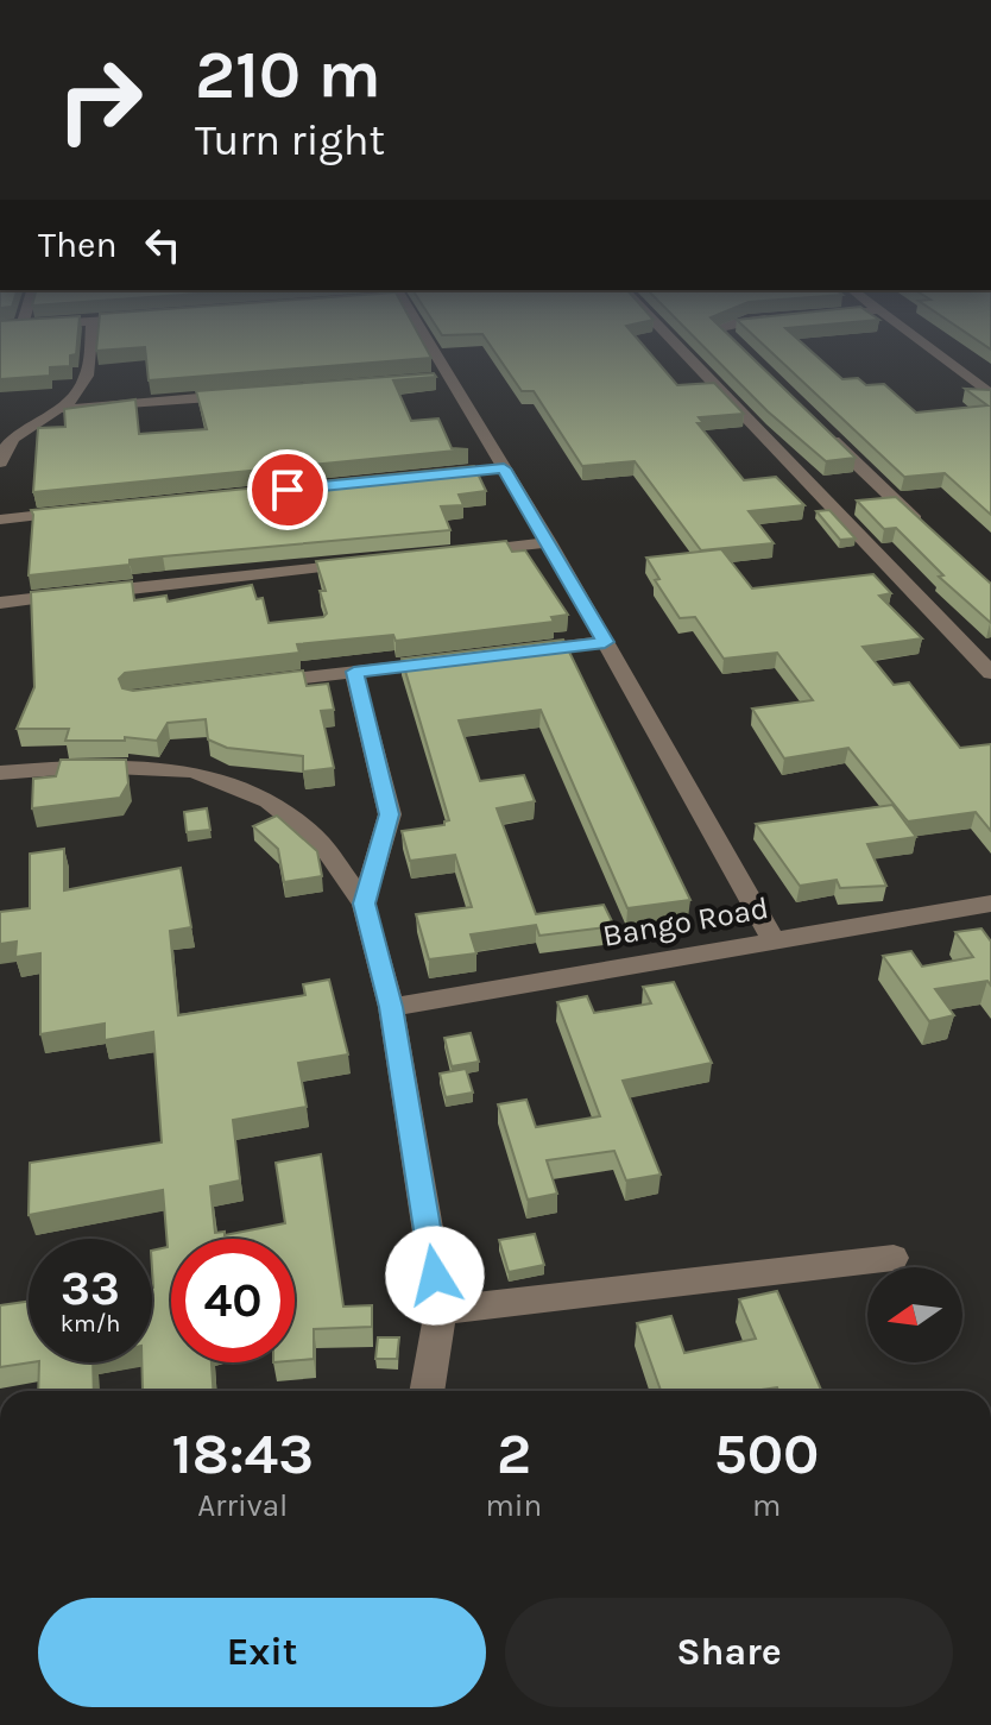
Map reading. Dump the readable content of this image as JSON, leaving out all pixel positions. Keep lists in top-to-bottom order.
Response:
{
  "streets": {
    "street": ["Bango Road"]
  },
  "north": "left",
  "page": {
    "turn": ["210 m", "Turn right"],
    "then": "Then",
    "speed": "33 km/h",
    "limit": "40",
    "eta": [
      "18:43",
      "Arrival",
      "2",
      "min",
      "500",
      "m"
    ],
    "buttons": ["Exit", "Share"]
  }
}
